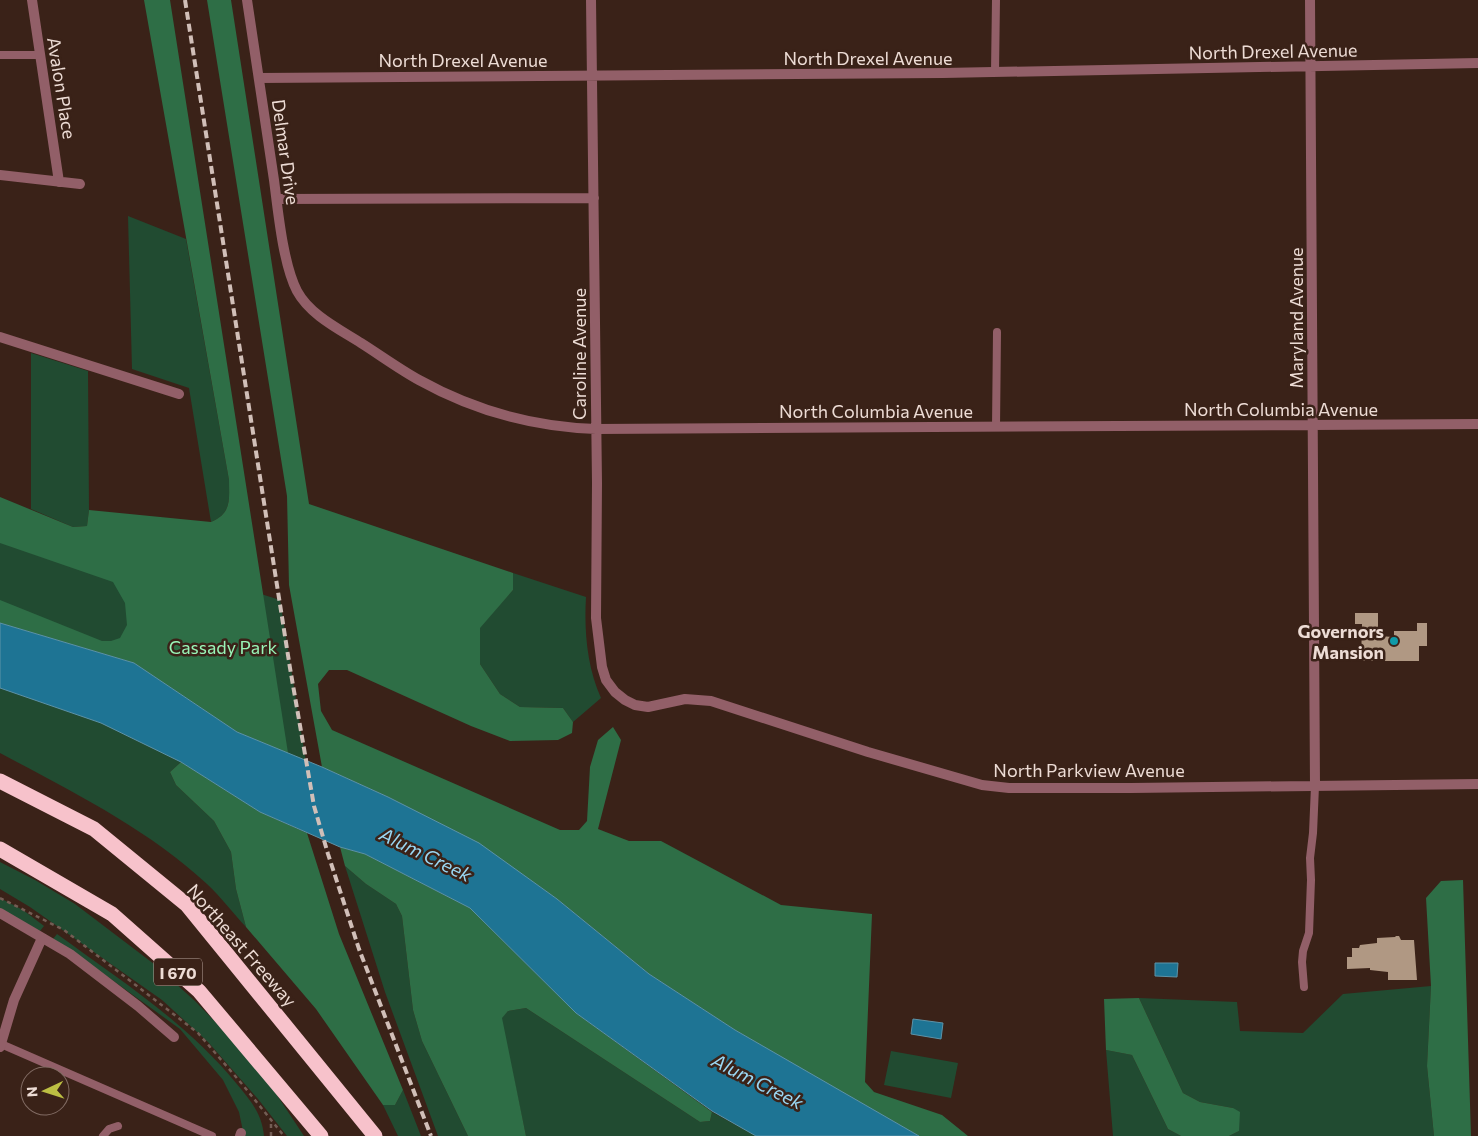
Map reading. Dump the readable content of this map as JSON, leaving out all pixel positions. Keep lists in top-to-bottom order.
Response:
{
  "streets": {
    "highway": ["Northeast Freeway", "I 670"],
    "street": [
      "North Drexel Avenue",
      "Avalon Place",
      "Delmar Drive",
      "Maryland Avenue",
      "Caroline Avenue",
      "North Columbia Avenue",
      "North Parkview Avenue"
    ]
  },
  "crossings": [
    ["North Drexel Avenue", "Delmar Drive"],
    ["North Drexel Avenue", "Maryland Avenue"],
    ["North Drexel Avenue", "Caroline Avenue"],
    ["Delmar Drive", "North Columbia Avenue"],
    ["Maryland Avenue", "North Columbia Avenue"],
    ["Maryland Avenue", "North Parkview Avenue"],
    ["Caroline Avenue", "North Columbia Avenue"],
    ["Caroline Avenue", "North Parkview Avenue"]
  ],
  "water": ["Alum Creek"],
  "parks": ["Cassady Park"],
  "places": ["Governors Mansion"],
  "north": "left"
}
